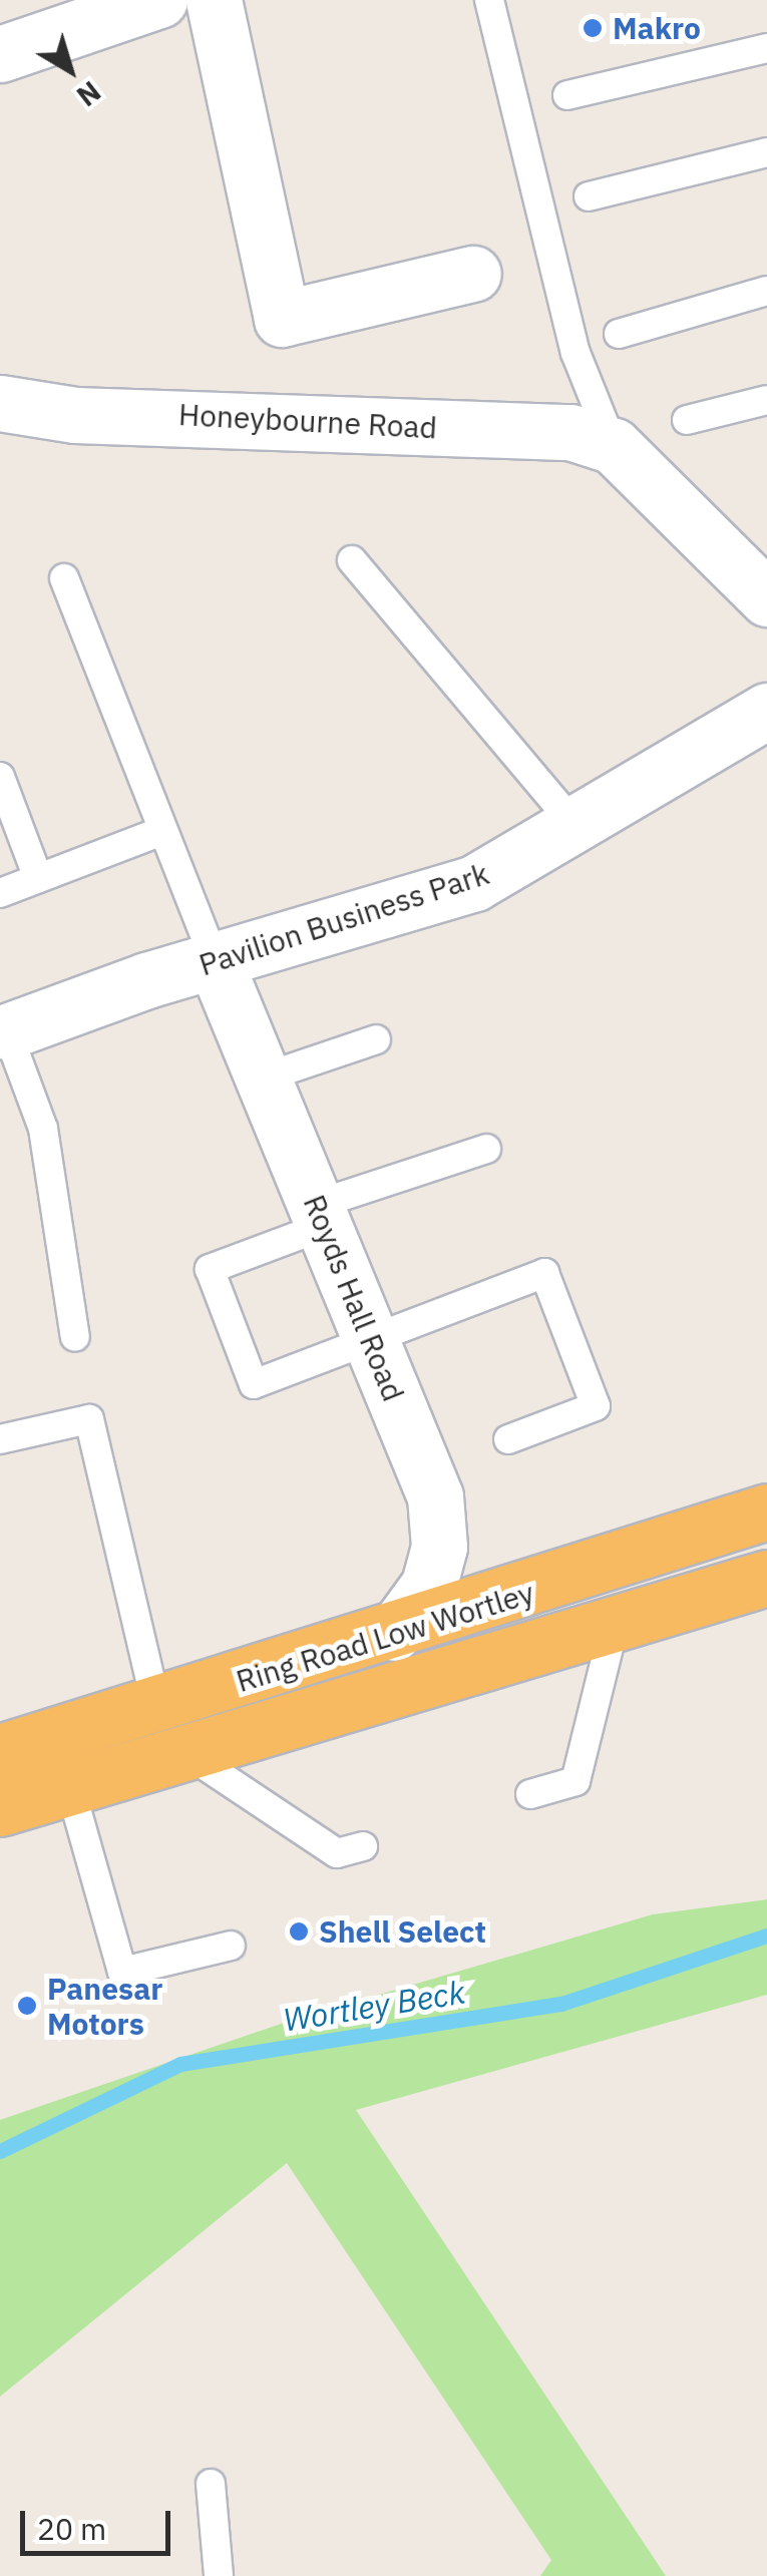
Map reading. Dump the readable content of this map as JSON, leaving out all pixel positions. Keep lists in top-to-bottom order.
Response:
{
  "streets": {
    "highway": ["Ring Road Low Wortley"],
    "street": ["Honeybourne Road", "Pavilion Business Park", "Royds Hall Road"]
  },
  "crossings": [
    ["Pavilion Business Park", "Royds Hall Road"],
    ["Royds Hall Road", "Ring Road Low Wortley"]
  ],
  "water": ["Wortley Beck"],
  "places": ["Makro", "Shell Select", "Panesar Motors"],
  "scale_bar": "20 m",
  "north": "bottom right"
}
